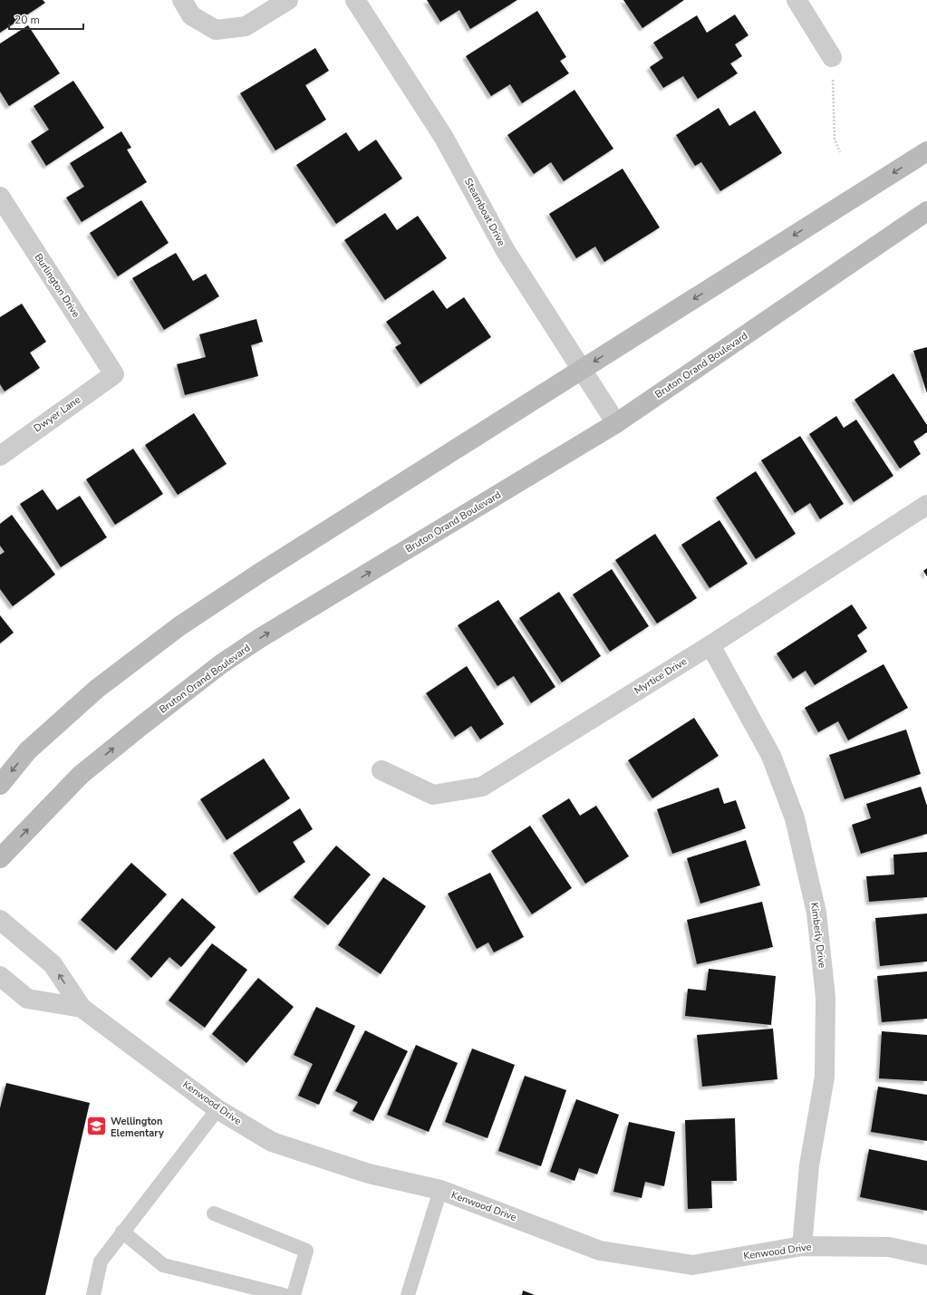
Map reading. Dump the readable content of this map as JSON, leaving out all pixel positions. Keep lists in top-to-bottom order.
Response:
{
  "streets": {
    "main road": ["Bruton Orand Boulevard"],
    "street": [
      "Steamboat Drive",
      "Burlington Drive",
      "Dwyer Lane",
      "Myrtice Drive",
      "Kimberly Drive",
      "Kenwood Drive"
    ]
  },
  "crossings": [
    ["Steamboat Drive", "Bruton Orand Boulevard"],
    ["Burlington Drive", "Dwyer Lane"],
    ["Myrtice Drive", "Kimberly Drive"],
    ["Kimberly Drive", "Kenwood Drive"]
  ],
  "places": {
    "school or university": ["Wellington Elementary"]
  },
  "scale_bar": "20 m"
}
